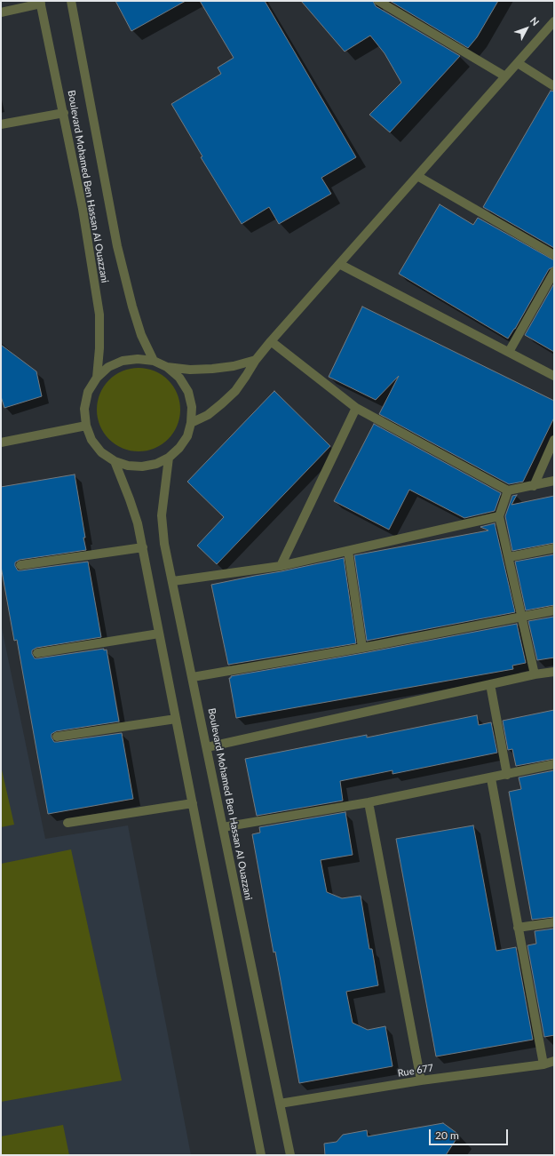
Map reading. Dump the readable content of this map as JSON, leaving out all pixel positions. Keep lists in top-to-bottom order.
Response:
{
  "streets": {
    "street": ["Boulevard Mohamed Ben Hassan Al Ouazzani", "Rue 677"]
  },
  "crossings": [
    ["Boulevard Mohamed Ben Hassan Al Ouazzani", "Rue 677"]
  ],
  "scale_bar": "20 m",
  "north": "top right"
}
